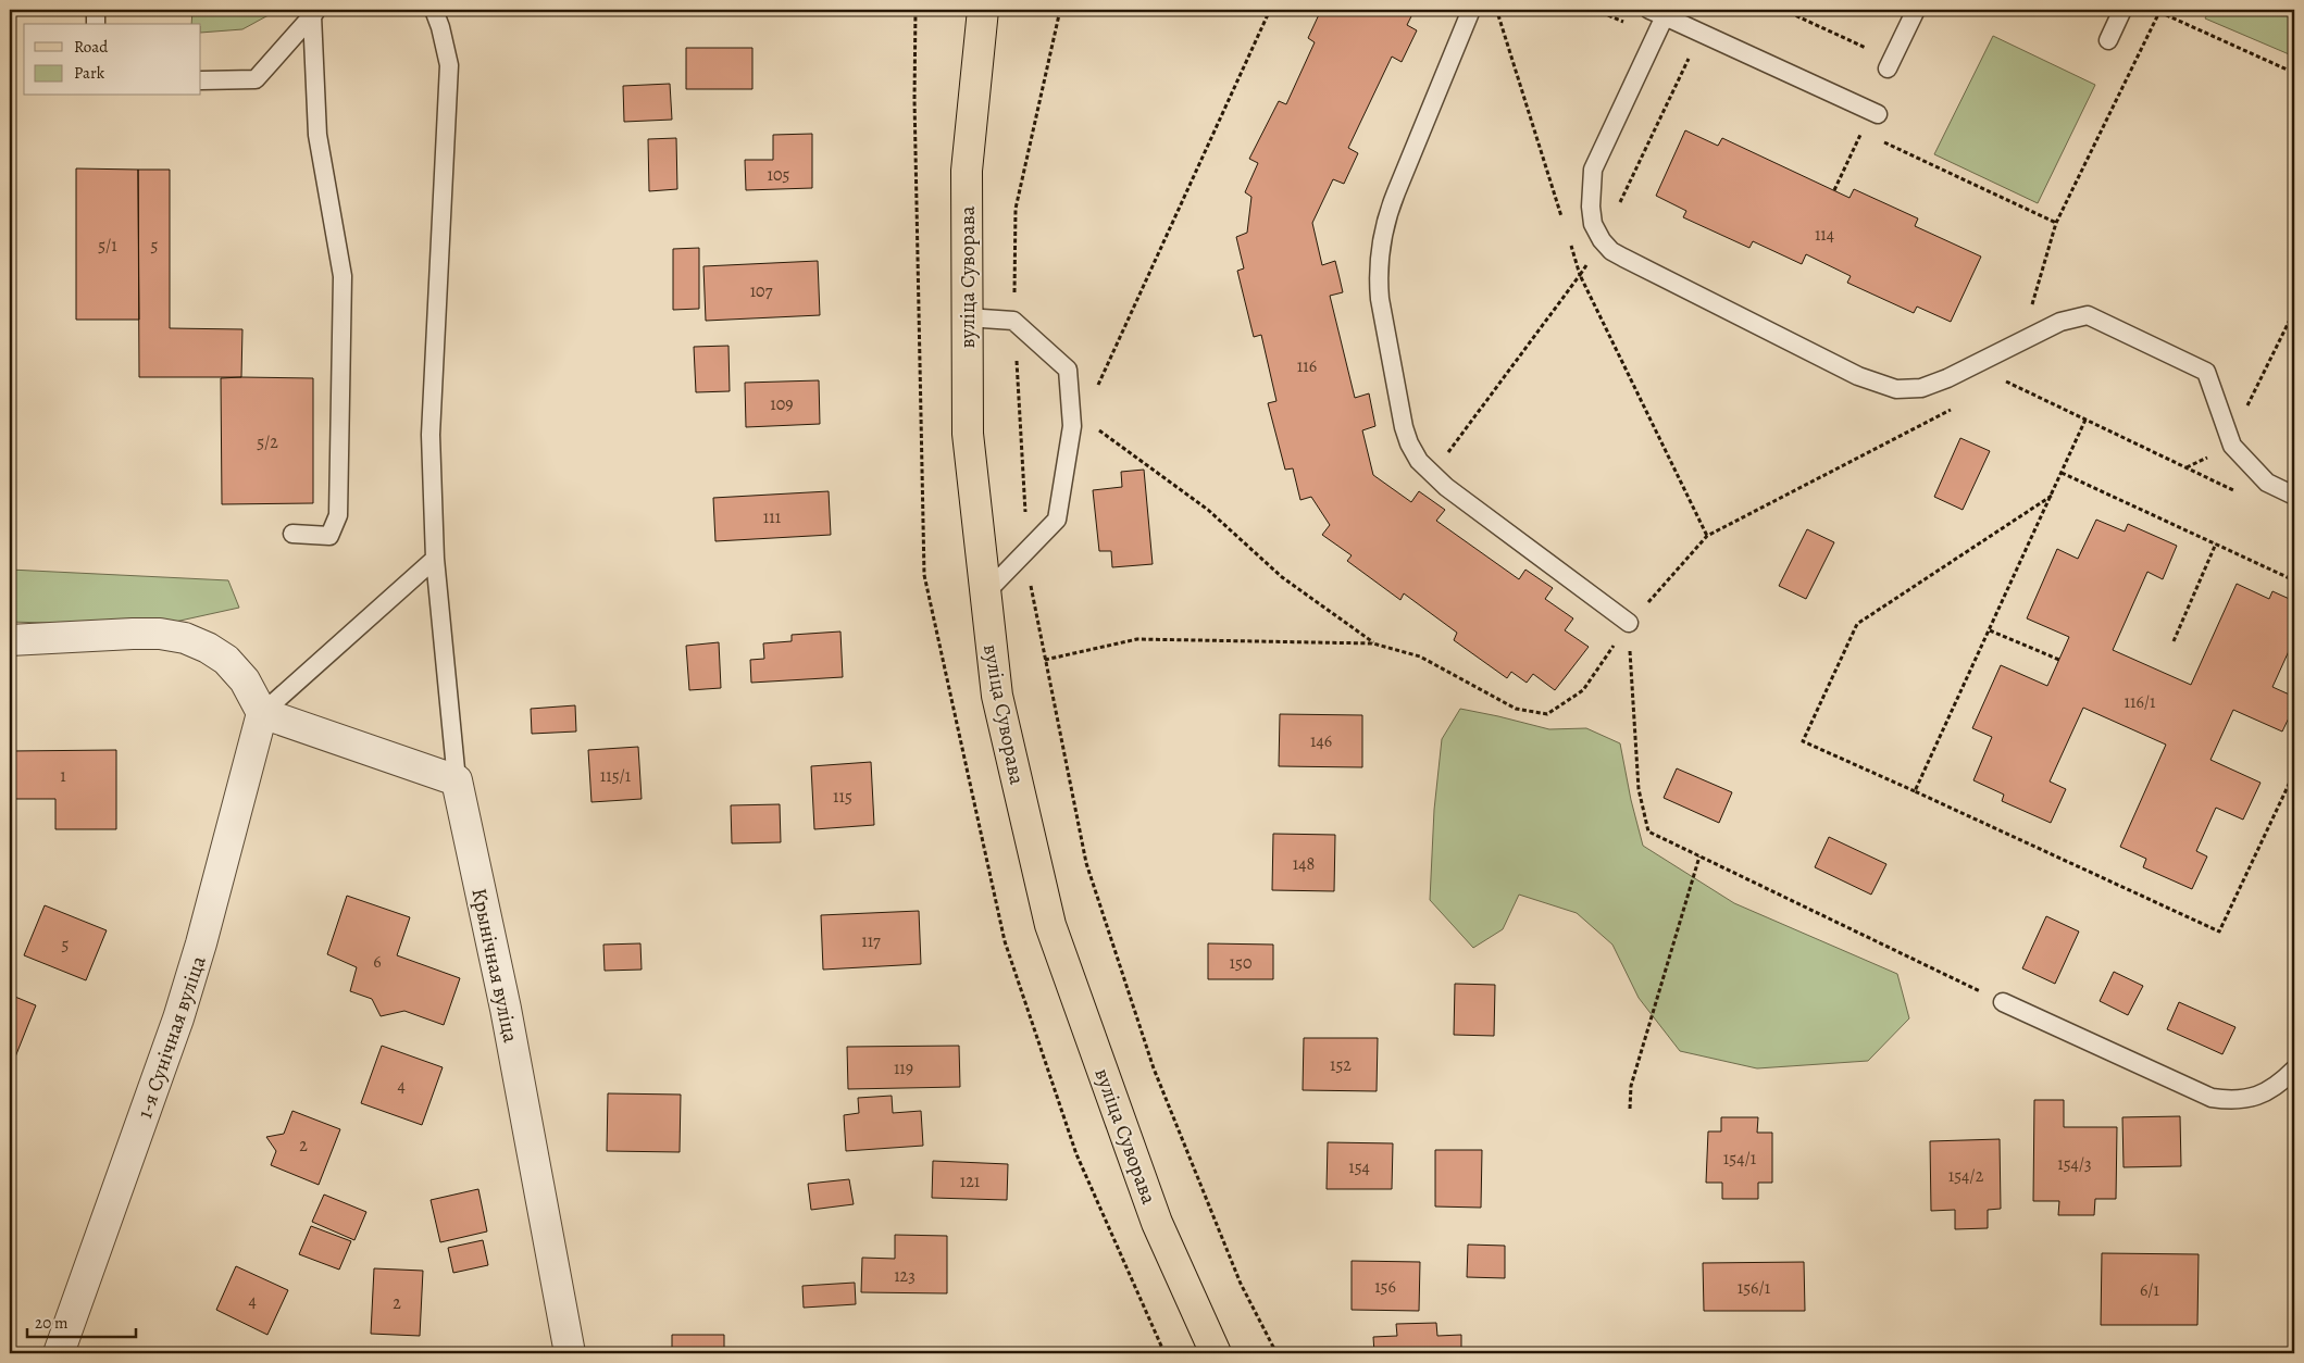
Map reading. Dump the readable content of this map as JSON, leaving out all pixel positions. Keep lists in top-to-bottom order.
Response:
{
  "streets": {
    "main road": ["вуліца Суворава"],
    "street": ["Крынічная вуліца", "1-я Сунічная вуліца"]
  },
  "house_numbers": [
    "105",
    "114",
    "5/1",
    "5",
    "107",
    "116",
    "109",
    "5/2",
    "111",
    "116/1",
    "146",
    "1",
    "115/1",
    "115",
    "148",
    "117",
    "5",
    "6",
    "150",
    "152",
    "119",
    "4",
    "2",
    "154/1",
    "154/3",
    "154",
    "154/2",
    "121",
    "123",
    "156",
    "156/1",
    "6/1",
    "4",
    "2"
  ],
  "legend": ["Road", "Park"],
  "scale_bar": "20 m"
}
